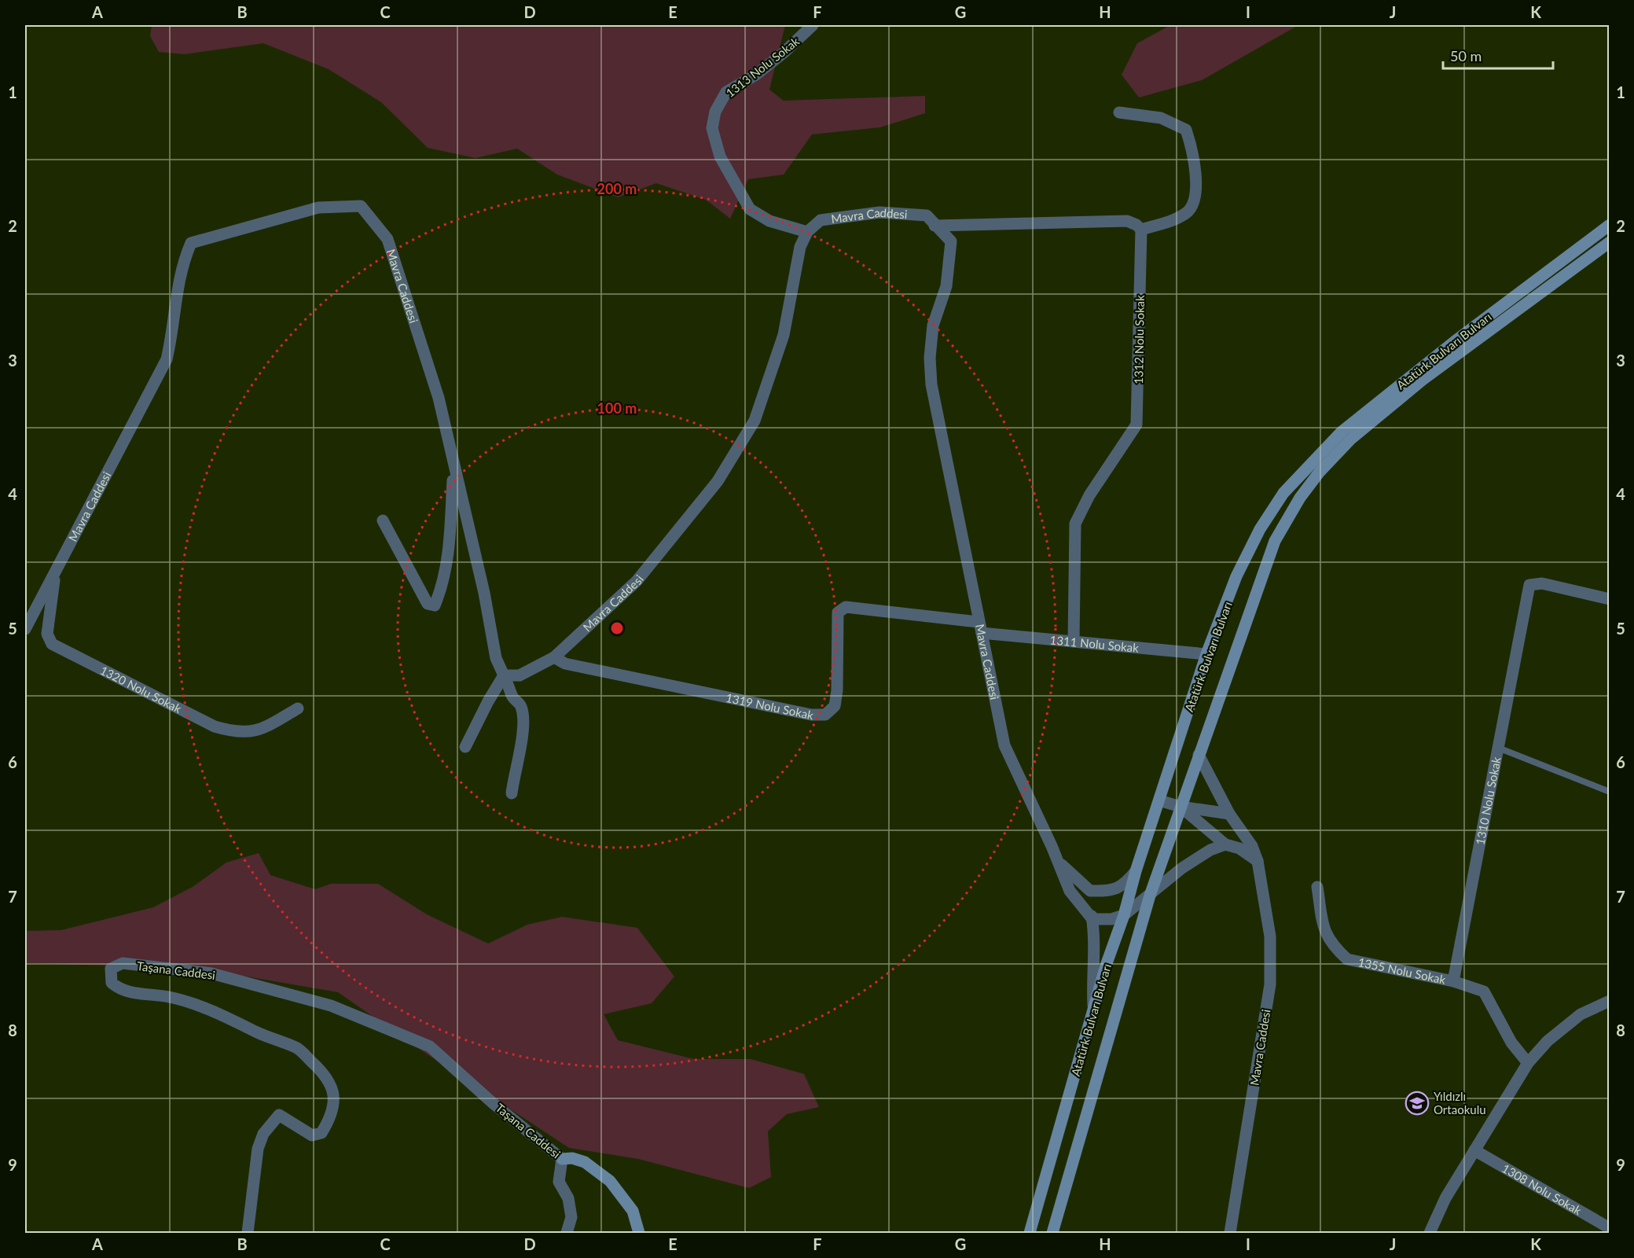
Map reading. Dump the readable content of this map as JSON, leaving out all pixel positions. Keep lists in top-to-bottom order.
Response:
{
  "streets": {
    "street": [
      "1313 Nolu Sokak",
      "Mavra Caddesi",
      "1312 Nolu Sokak",
      "Atatürk Bulvarı Bulvarı",
      "1311 Nolu Sokak",
      "1320 Nolu Sokak",
      "1319 Nolu Sokak",
      "1310 Nolu Sokak",
      "Taşana Caddesi",
      "1355 Nolu Sokak",
      "1308 Nolu Sokak"
    ]
  },
  "crossings": [
    ["1313 Nolu Sokak", "Mavra Caddesi"],
    ["Mavra Caddesi", "Atatürk Bulvarı Bulvarı"],
    ["Mavra Caddesi", "1311 Nolu Sokak"],
    ["Mavra Caddesi", "1320 Nolu Sokak"],
    ["Mavra Caddesi", "1319 Nolu Sokak"],
    ["1312 Nolu Sokak", "1311 Nolu Sokak"],
    ["Atatürk Bulvarı Bulvarı", "1311 Nolu Sokak"],
    ["1311 Nolu Sokak", "1319 Nolu Sokak"],
    ["1310 Nolu Sokak", "1355 Nolu Sokak"]
  ],
  "places": {
    "school or university": ["Yıldızlı Ortaokulu"]
  },
  "scale_bar": "50 m",
  "grid": {
    "columns": [
      "A",
      "B",
      "C",
      "D",
      "E",
      "F",
      "G",
      "H",
      "I",
      "J",
      "K"
    ],
    "rows": [
      "1",
      "2",
      "3",
      "4",
      "5",
      "6",
      "7",
      "8",
      "9"
    ]
  },
  "rings": ["200 m", "100 m"]
}
